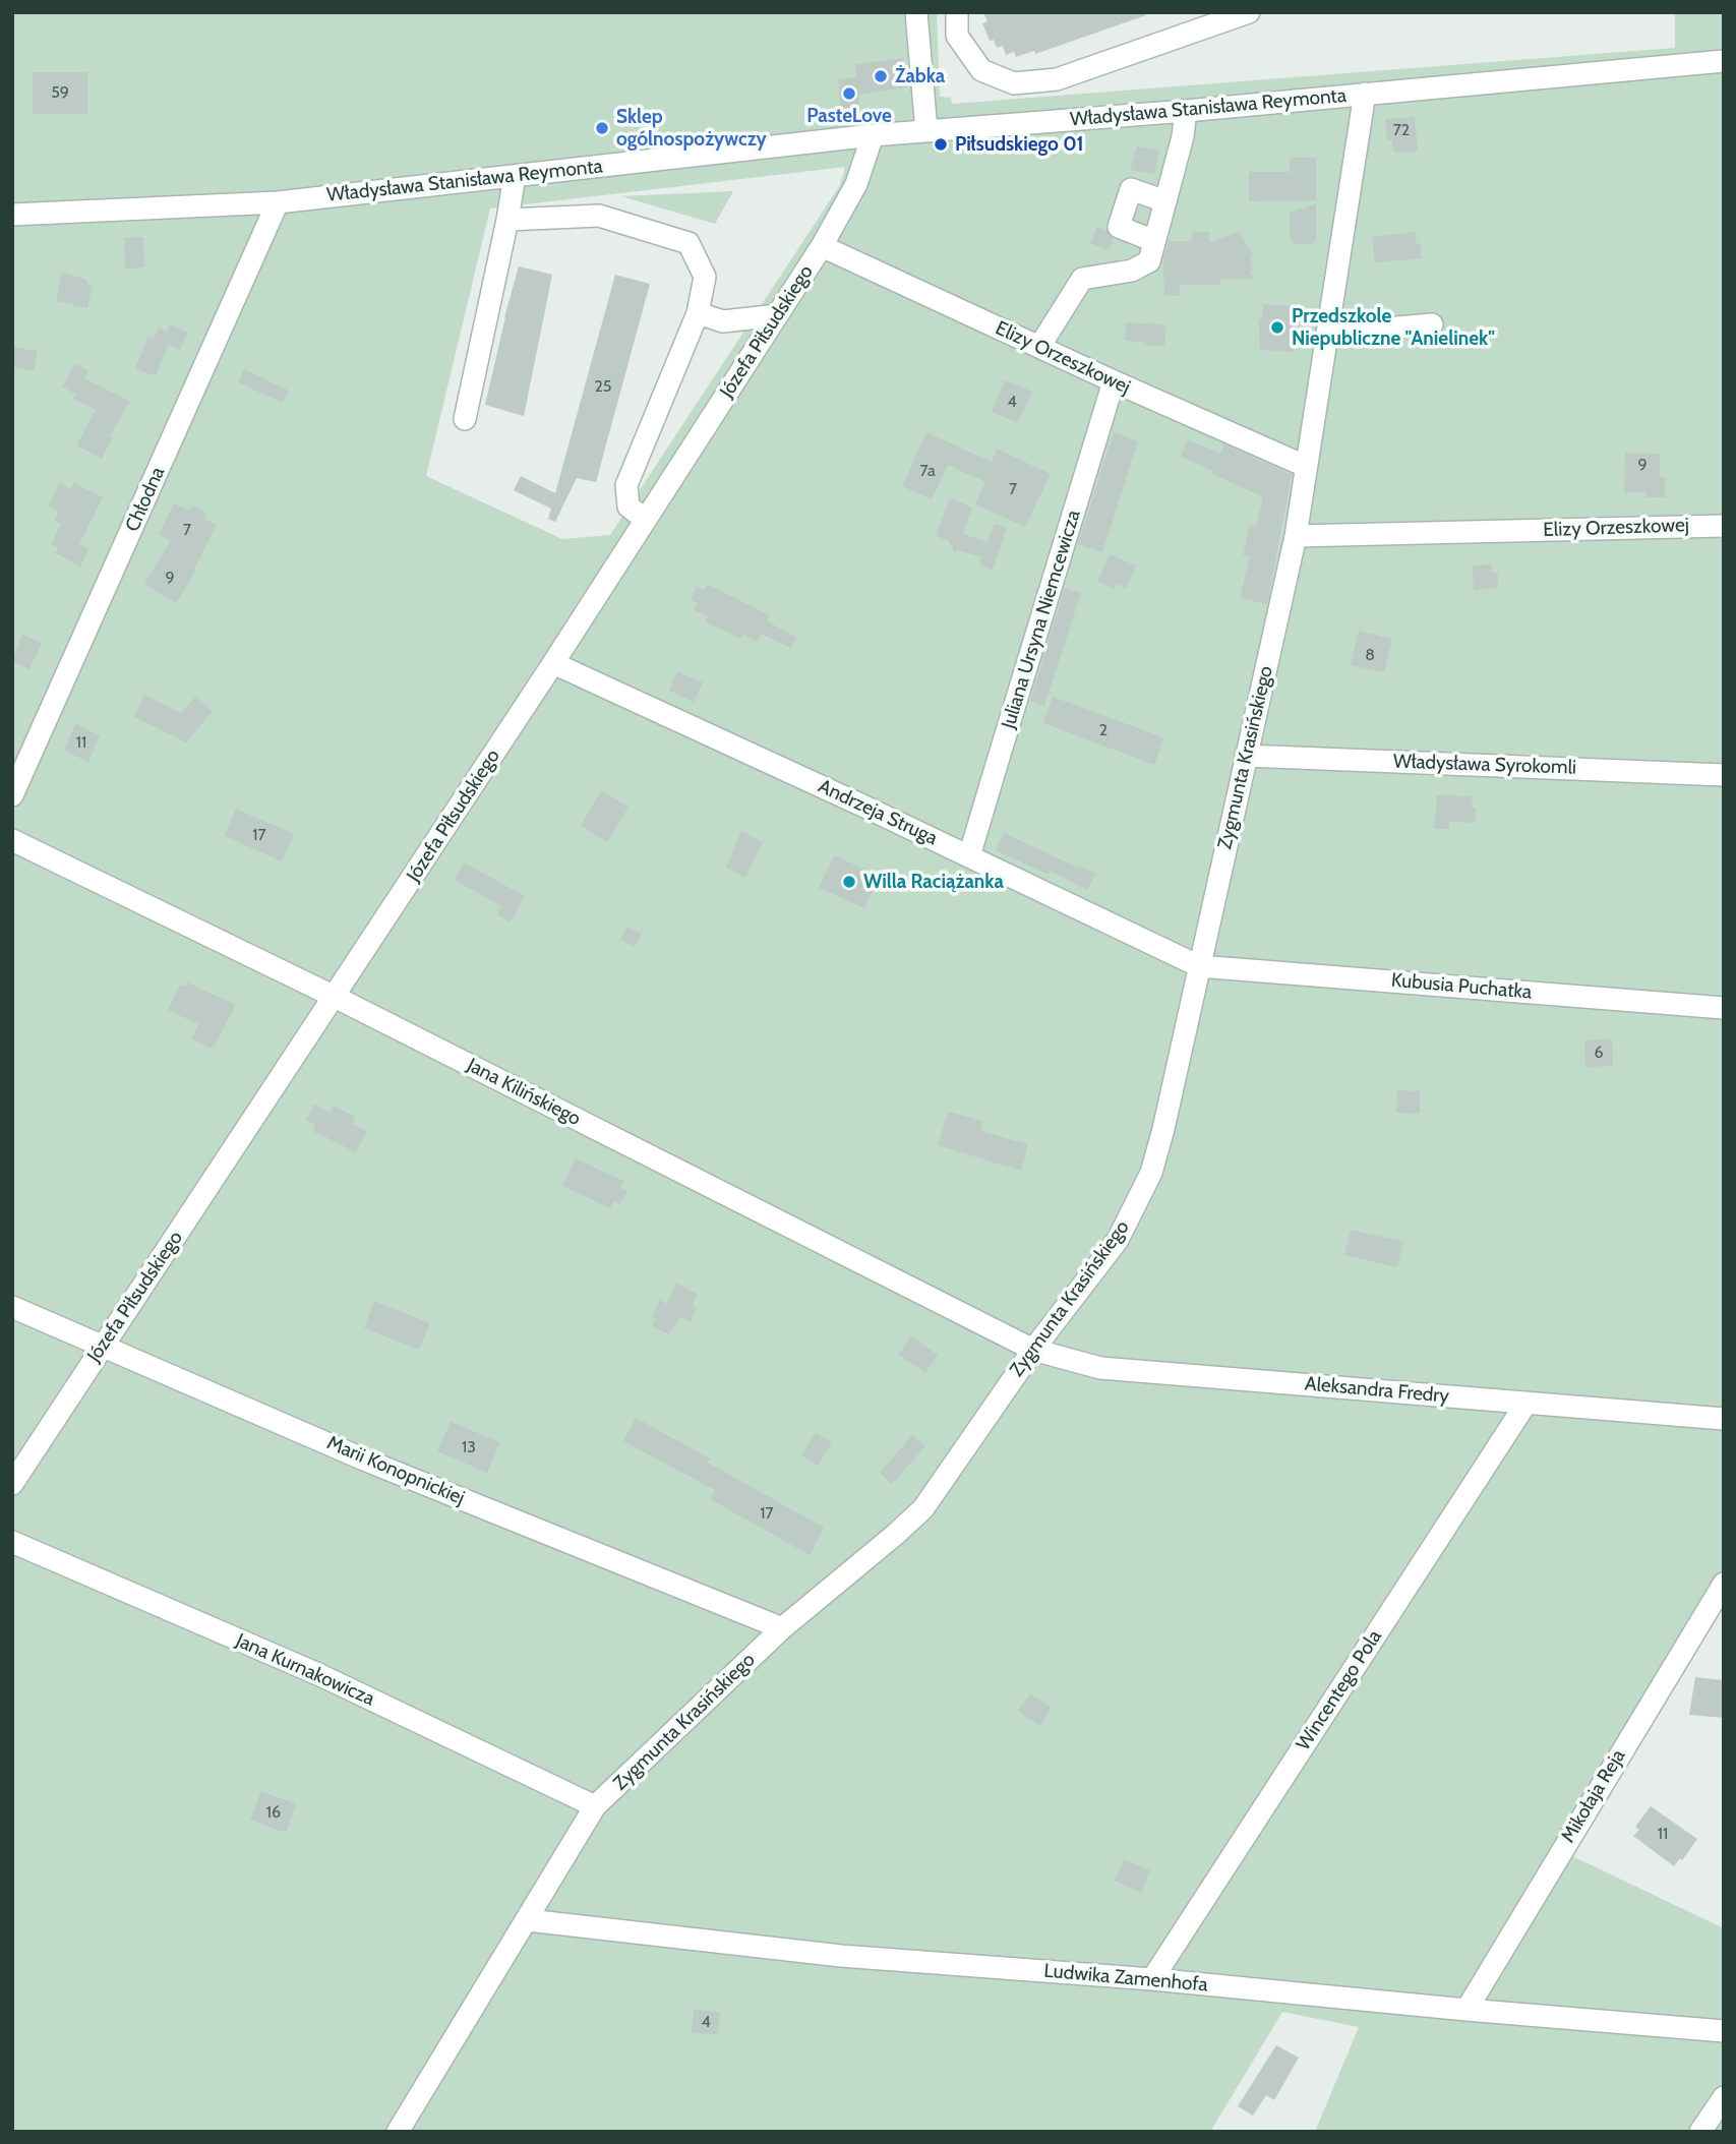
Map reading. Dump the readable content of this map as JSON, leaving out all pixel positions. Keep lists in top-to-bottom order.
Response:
{
  "streets": {
    "street": [
      "Władysława Stanisława Reymonta",
      "Józefa Piłsudskiego",
      "Elizy Orzeszkowej",
      "Chłodna",
      "Juliana Ursyna Niemcewicza",
      "Zygmunta Krasińskiego",
      "Władysława Syrokomli",
      "Andrzeja Struga",
      "Kubusia Puchatka",
      "Jana Kilińskiego",
      "Aleksandra Fredry",
      "Marii Konopnickiej",
      "Jana Kurnakowicza",
      "Wincentego Pola",
      "Mikołaja Reja",
      "Ludwika Zamenhofa"
    ]
  },
  "crossings": [
    ["Władysława Stanisława Reymonta", "Józefa Piłsudskiego"],
    ["Władysława Stanisława Reymonta", "Chłodna"],
    ["Władysława Stanisława Reymonta", "Zygmunta Krasińskiego"],
    ["Józefa Piłsudskiego", "Elizy Orzeszkowej"],
    ["Józefa Piłsudskiego", "Andrzeja Struga"],
    ["Józefa Piłsudskiego", "Jana Kilińskiego"],
    ["Józefa Piłsudskiego", "Marii Konopnickiej"],
    ["Elizy Orzeszkowej", "Juliana Ursyna Niemcewicza"],
    ["Elizy Orzeszkowej", "Zygmunta Krasińskiego"],
    ["Juliana Ursyna Niemcewicza", "Andrzeja Struga"],
    ["Zygmunta Krasińskiego", "Władysława Syrokomli"],
    ["Zygmunta Krasińskiego", "Andrzeja Struga"],
    ["Zygmunta Krasińskiego", "Kubusia Puchatka"],
    ["Zygmunta Krasińskiego", "Jana Kilińskiego"],
    ["Zygmunta Krasińskiego", "Aleksandra Fredry"],
    ["Zygmunta Krasińskiego", "Marii Konopnickiej"],
    ["Zygmunta Krasińskiego", "Jana Kurnakowicza"],
    ["Zygmunta Krasińskiego", "Ludwika Zamenhofa"],
    ["Andrzeja Struga", "Kubusia Puchatka"],
    ["Jana Kilińskiego", "Aleksandra Fredry"],
    ["Aleksandra Fredry", "Wincentego Pola"],
    ["Wincentego Pola", "Ludwika Zamenhofa"],
    ["Mikołaja Reja", "Ludwika Zamenhofa"]
  ],
  "places": [
    "Żabka",
    "PasteLove",
    "Sklep ogólnospożywczy",
    "Piłsudskiego 01",
    "Przedszkole Niepubliczne \"Anielinek\"",
    "Willa Raciążanka"
  ],
  "house_numbers": [
    "59",
    "72",
    "25",
    "4",
    "9",
    "7a",
    "7",
    "7",
    "9",
    "8",
    "2",
    "11",
    "17",
    "6",
    "13",
    "17",
    "16",
    "11",
    "4"
  ]
}
